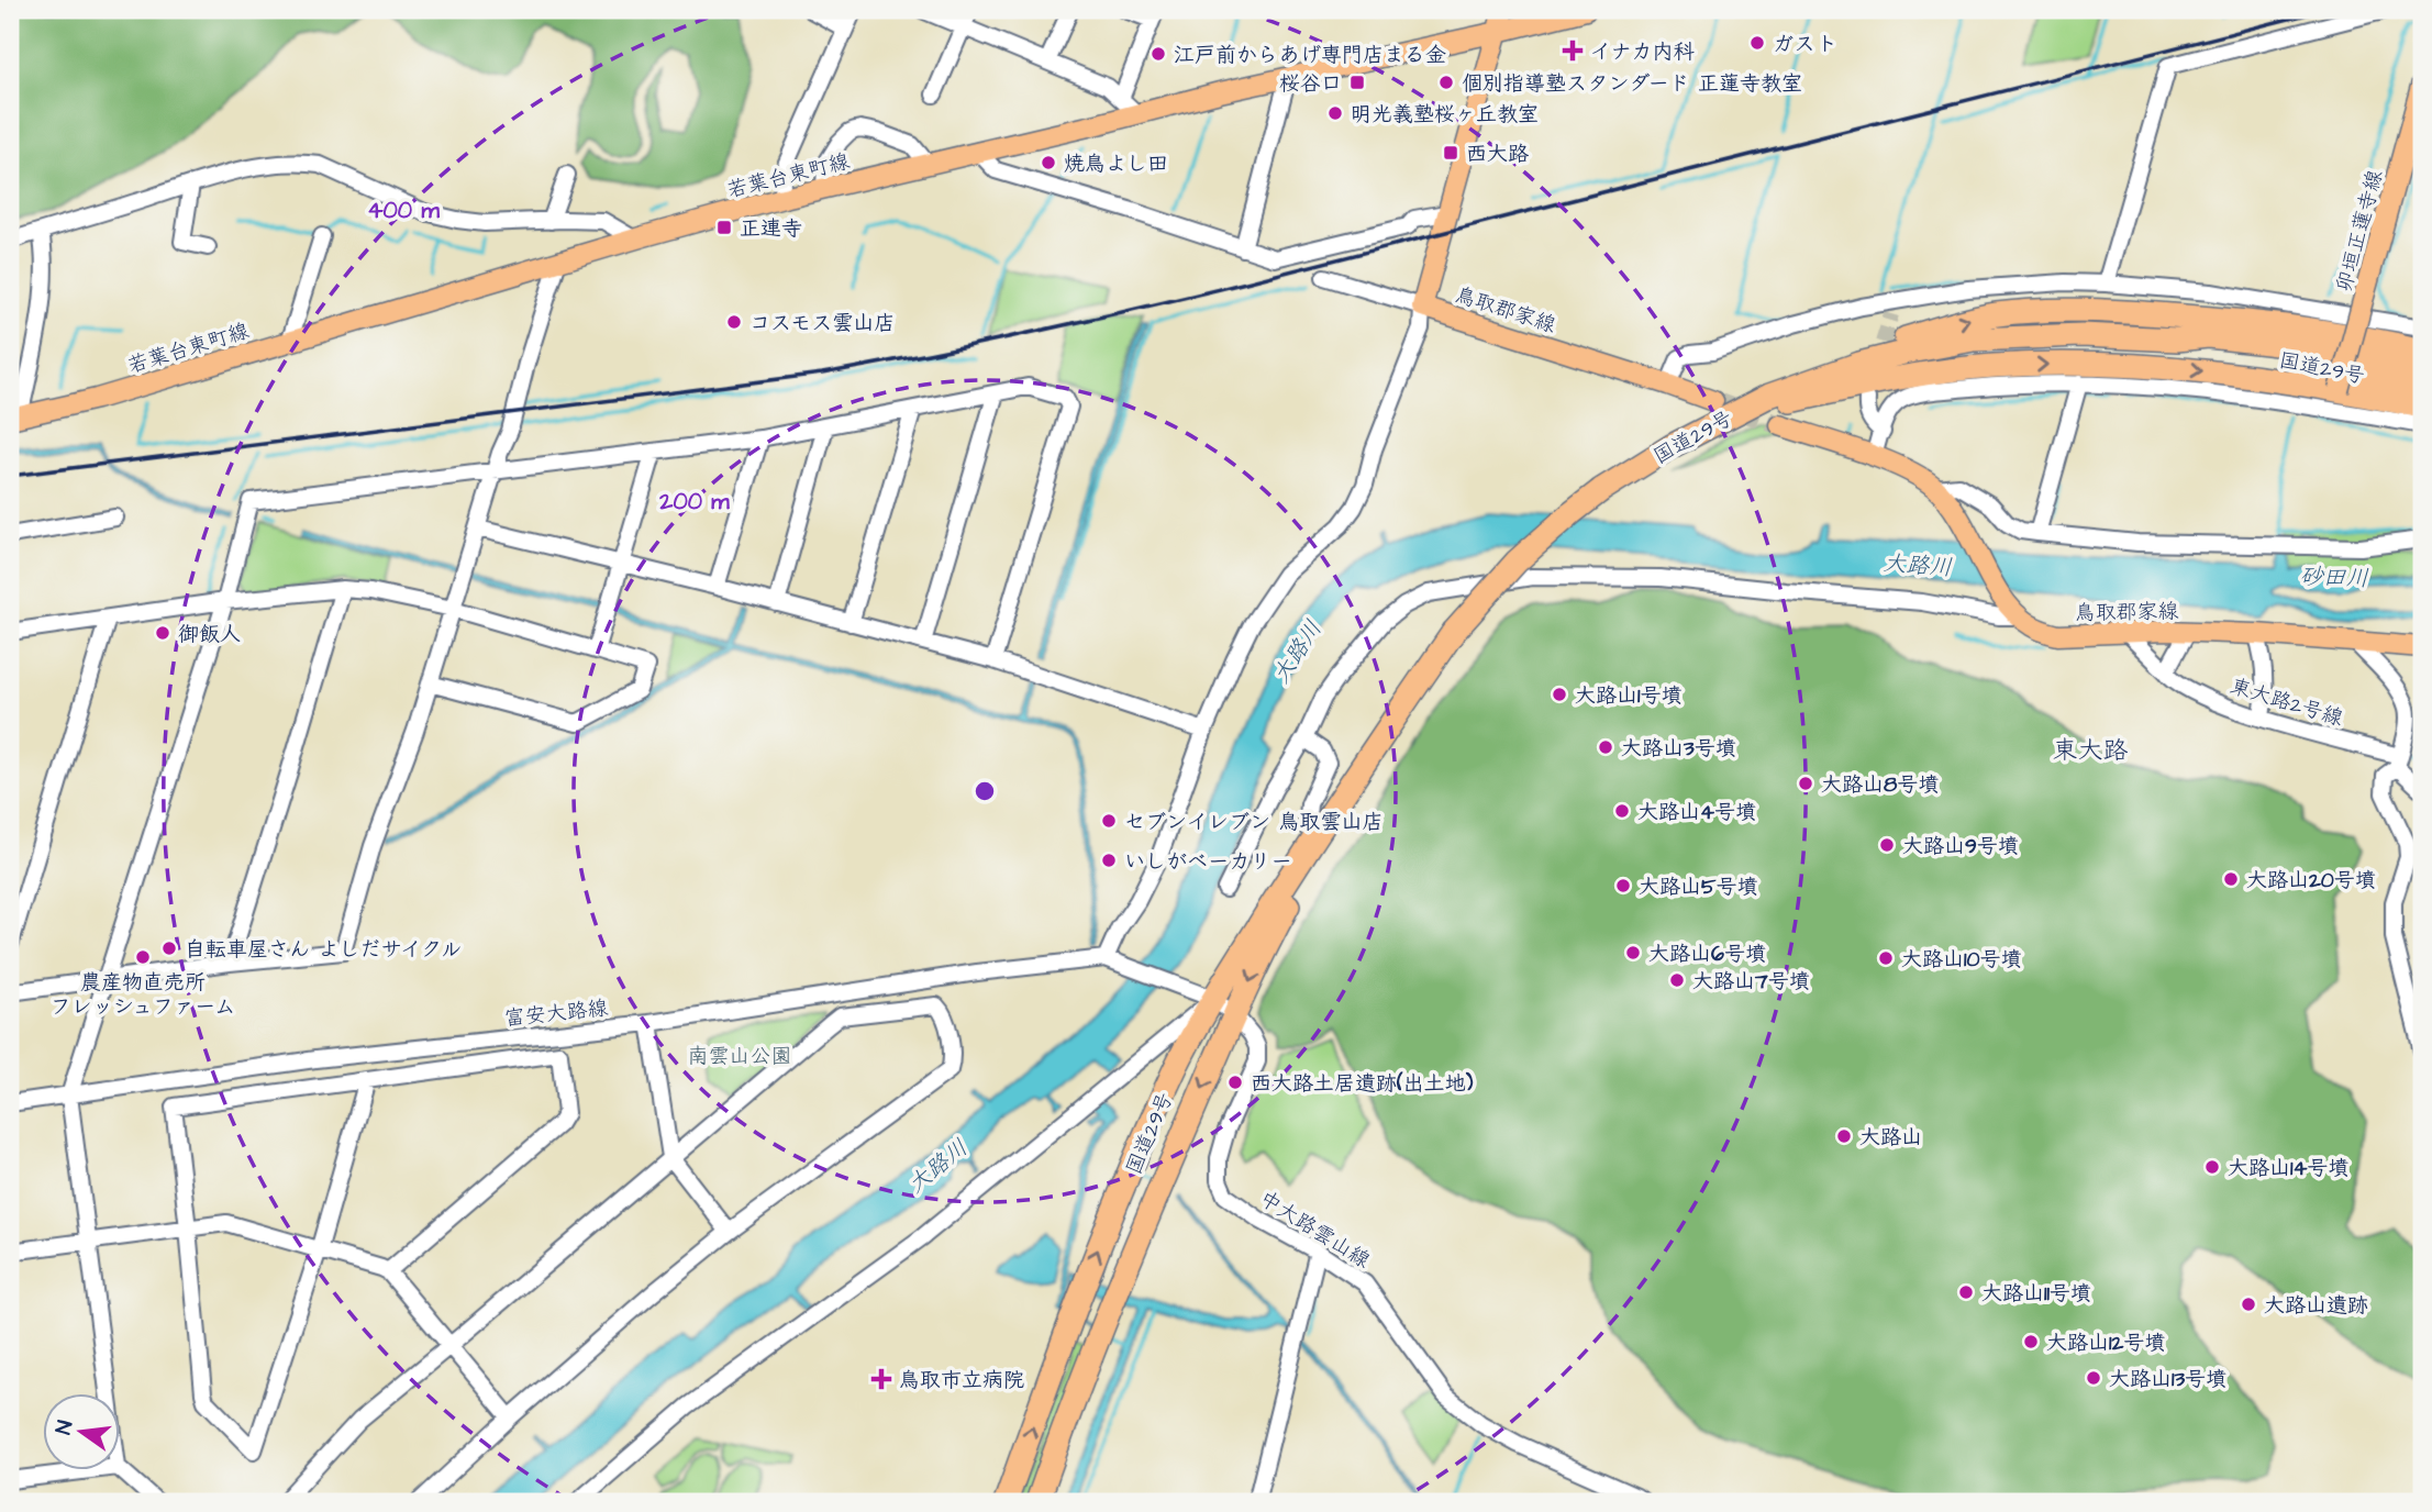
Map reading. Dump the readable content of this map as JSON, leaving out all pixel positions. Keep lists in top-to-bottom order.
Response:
{
  "streets": {
    "highway": ["国道29号"],
    "main road": ["若葉台東町線", "卯垣正蓮寺線", "鳥取郡家線"],
    "street": ["東大路2号線", "富安大路線", "中大路雲山線"]
  },
  "crossings": [
    ["若葉台東町線", "鳥取郡家線"],
    ["鳥取郡家線", "東大路2号線"],
    ["国道29号", "中大路雲山線"],
    ["富安大路線", "中大路雲山線"]
  ],
  "districts": ["東大路"],
  "water": ["大路川", "砂田川"],
  "parks": ["南雲山公園"],
  "places": {
    "other": [
      "ガスト",
      "江戸前からあげ専門店まる金",
      "個別指導塾スタンダード 正蓮寺教室",
      "明光義塾桜ヶ丘教室",
      "焼鳥よし田",
      "コスモス雲山店",
      "御飯人",
      "大路山1号墳",
      "大路山3号墳",
      "大路山8号墳",
      "大路山4号墳",
      "セブンイレブン 鳥取雲山店",
      "大路山9号墳",
      "いしがベーカリー",
      "大路山20号墳",
      "大路山5号墳",
      "自転車屋さん よしだサイクル",
      "大路山6号墳",
      "農産物直売所 フレッシュファーム",
      "大路山10号墳",
      "大路山7号墳",
      "西大路土居遺跡(出土地)",
      "大路山",
      "大路山14号墳",
      "大路山11号墳",
      "大路山遺跡",
      "大路山12号墳",
      "大路山13号墳"
    ],
    "health": ["イナカ内科", "鳥取市立病院"],
    "transit": ["桜谷口", "西大路", "正連寺"]
  },
  "north": "left",
  "rings": ["400 m", "200 m"]
}
